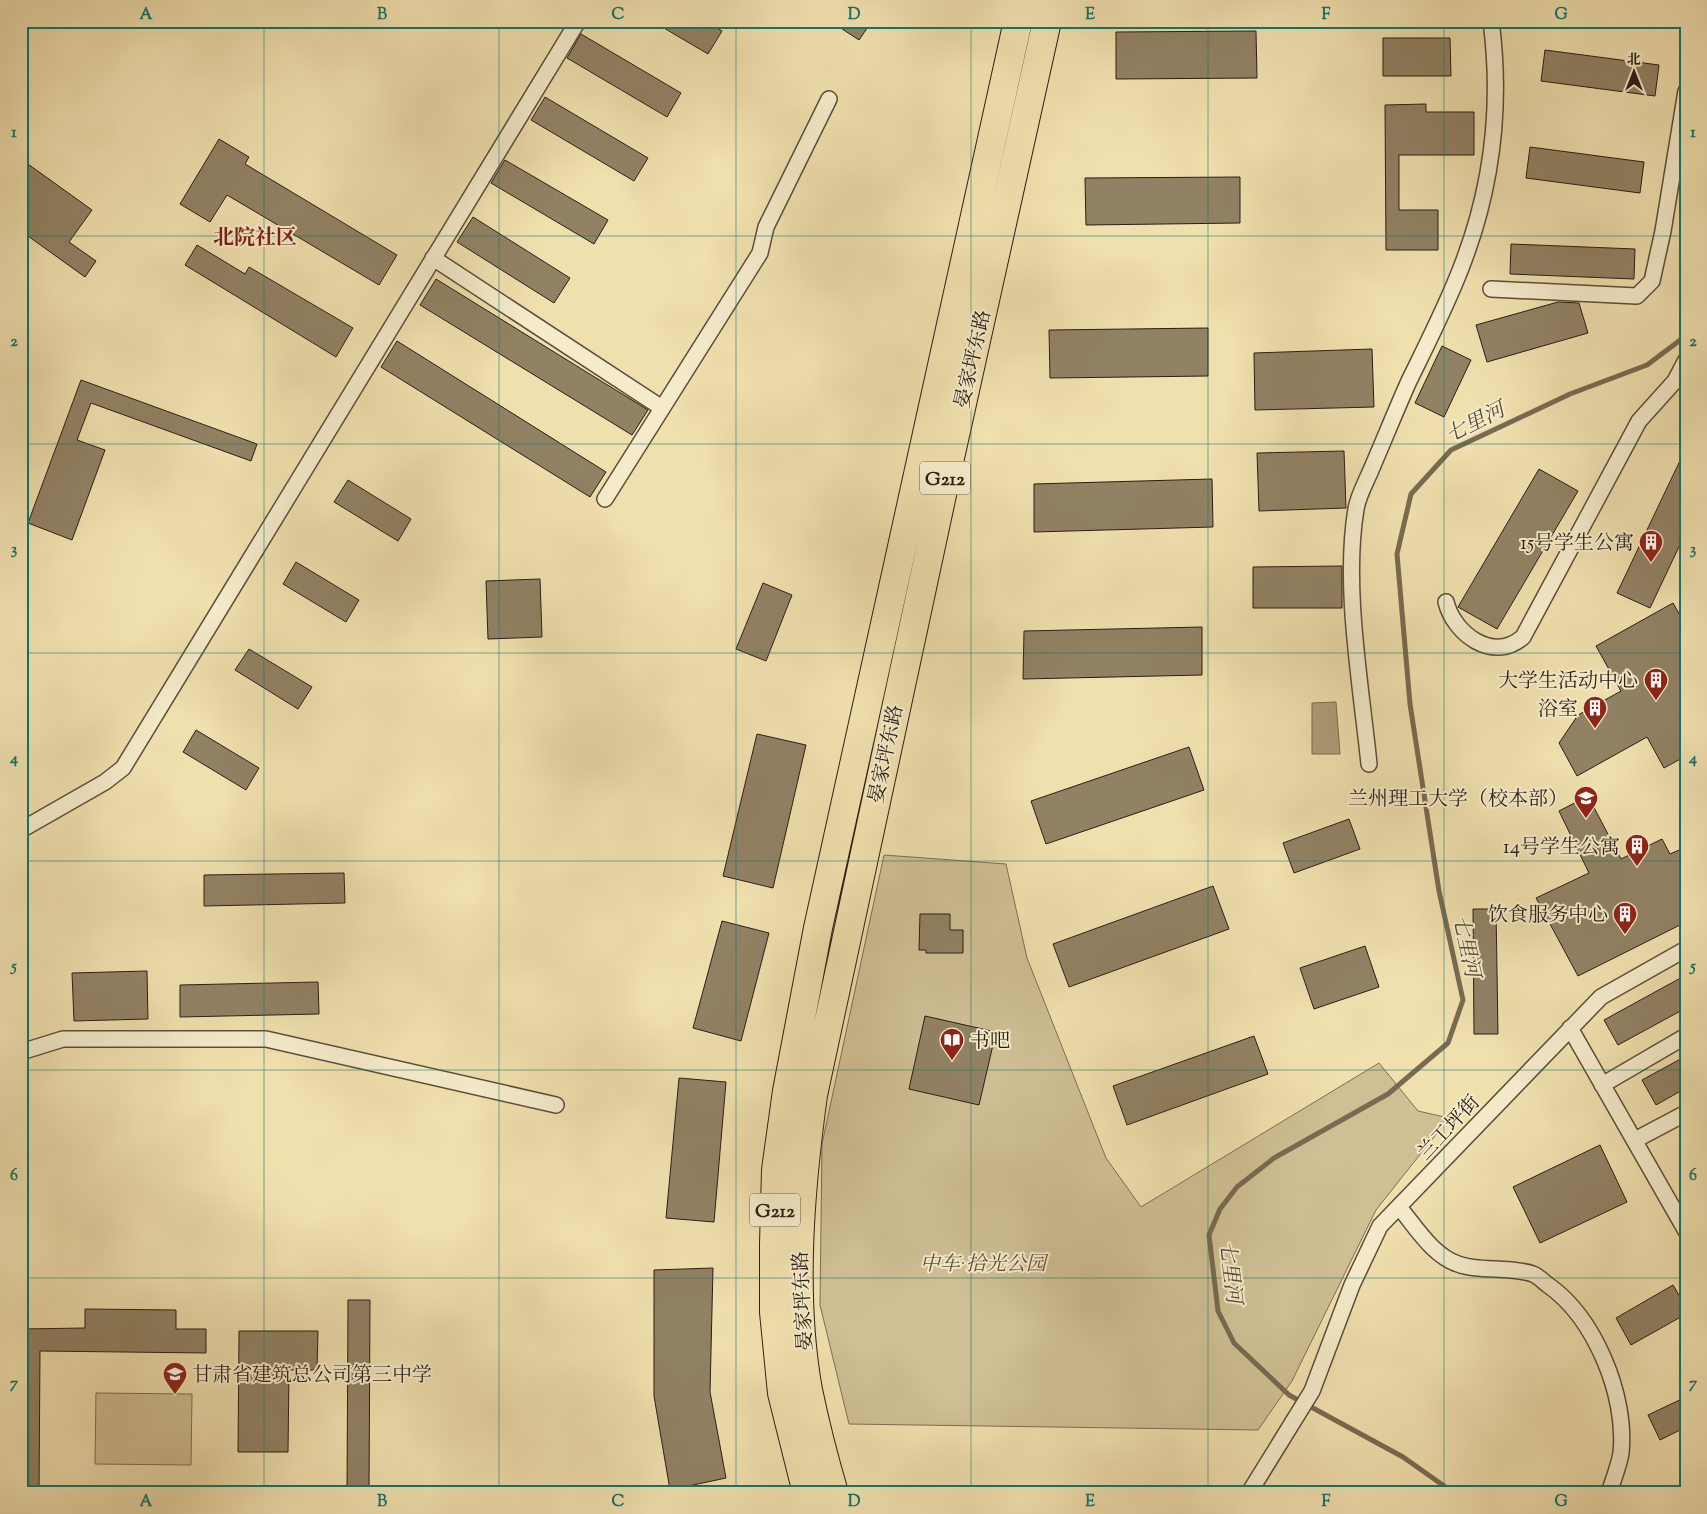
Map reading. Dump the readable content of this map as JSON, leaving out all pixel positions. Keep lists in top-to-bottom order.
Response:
{
  "streets": {
    "highway": ["晏家坪东路", "G212"],
    "street": ["兰工坪街"]
  },
  "districts": ["北院社区"],
  "water": ["七里河"],
  "parks": ["中车·拾光公园"],
  "places": {
    "building": [
      "15号学生公寓",
      "大学生活动中心",
      "浴室",
      "14号学生公寓",
      "饮食服务中心"
    ],
    "school or university": ["兰州理工大学（校本部）", "甘肃省建筑总公司第三中学"],
    "library": ["书吧"]
  },
  "north": "top",
  "grid": {
    "columns": [
      "A",
      "B",
      "C",
      "D",
      "E",
      "F",
      "G"
    ],
    "rows": [
      "1",
      "2",
      "3",
      "4",
      "5",
      "6",
      "7"
    ]
  }
}
